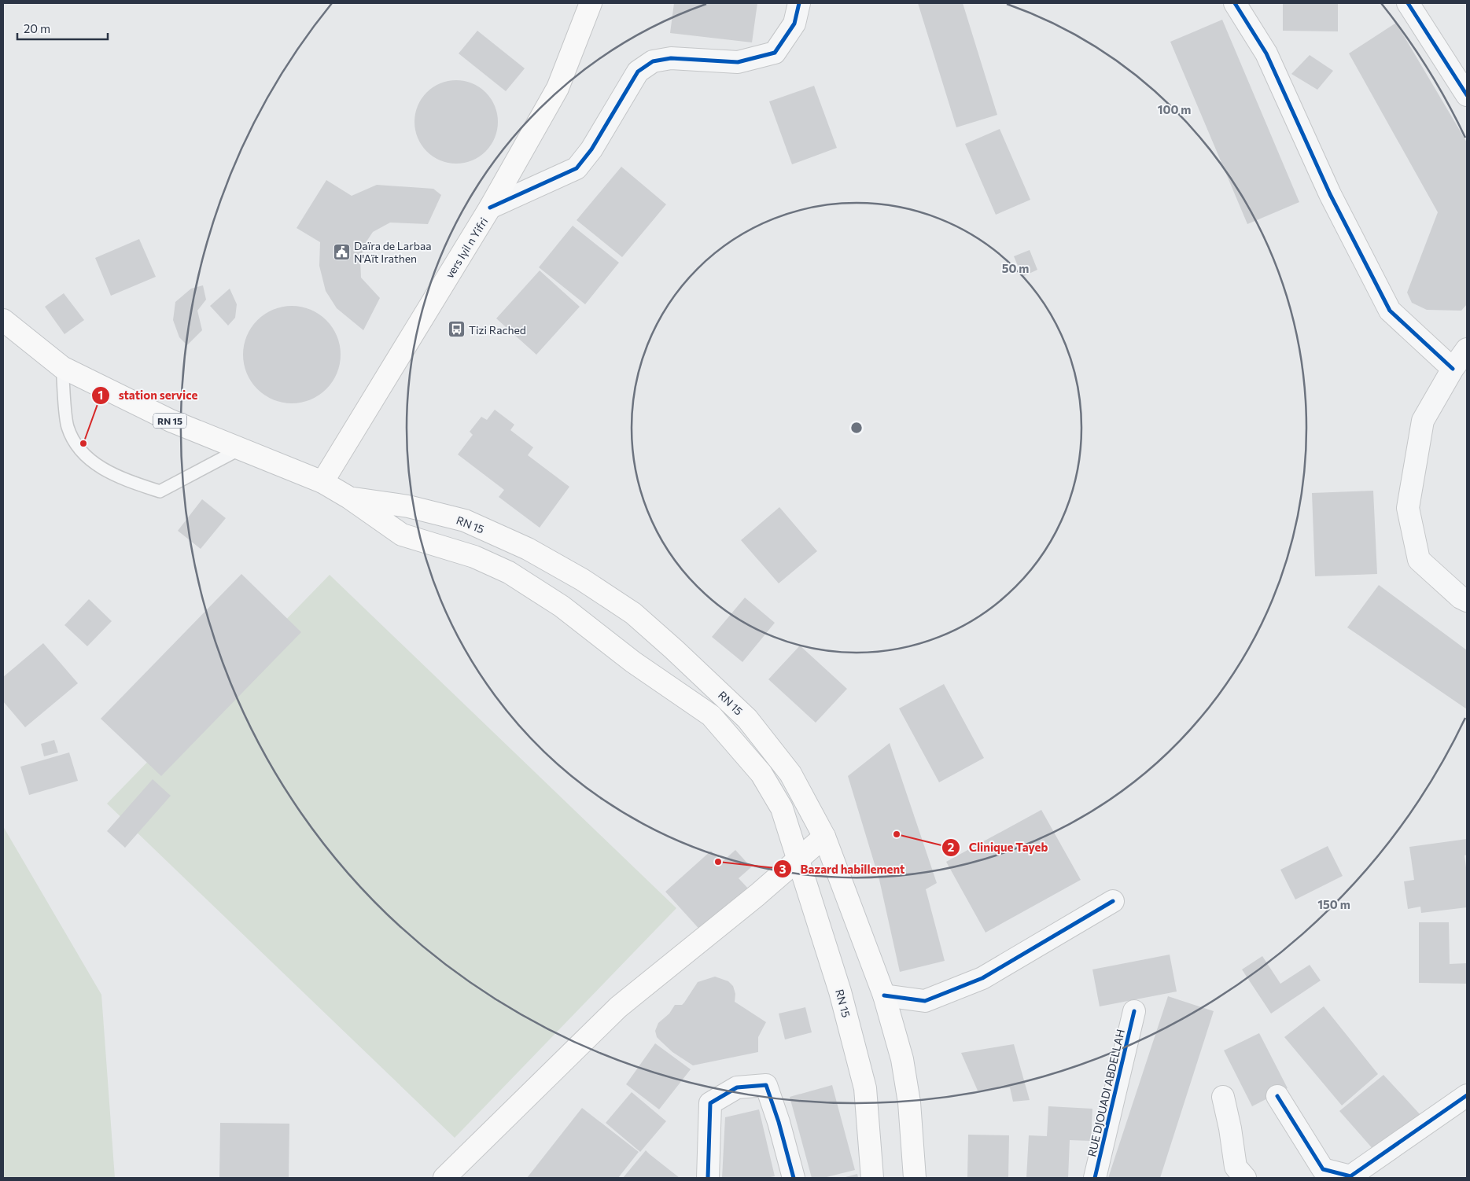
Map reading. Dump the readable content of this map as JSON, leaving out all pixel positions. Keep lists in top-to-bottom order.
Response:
{
  "streets": {
    "main road": ["vers Iγil n Yifri", "RN 15"],
    "street": ["RUE DJOUADI ABDELLAH"]
  },
  "crossings": [
    ["vers Iγil n Yifri", "RN 15"]
  ],
  "places": {
    "public building": ["Daïra de Larbaa N'Aït Irathen"],
    "bus stop": ["Tizi Rached"],
    "other": ["station service", "Clinique Tayeb", "Bazard habillement"]
  },
  "scale_bar": "20 m",
  "rings": ["100 m", "50 m", "150 m"]
}
